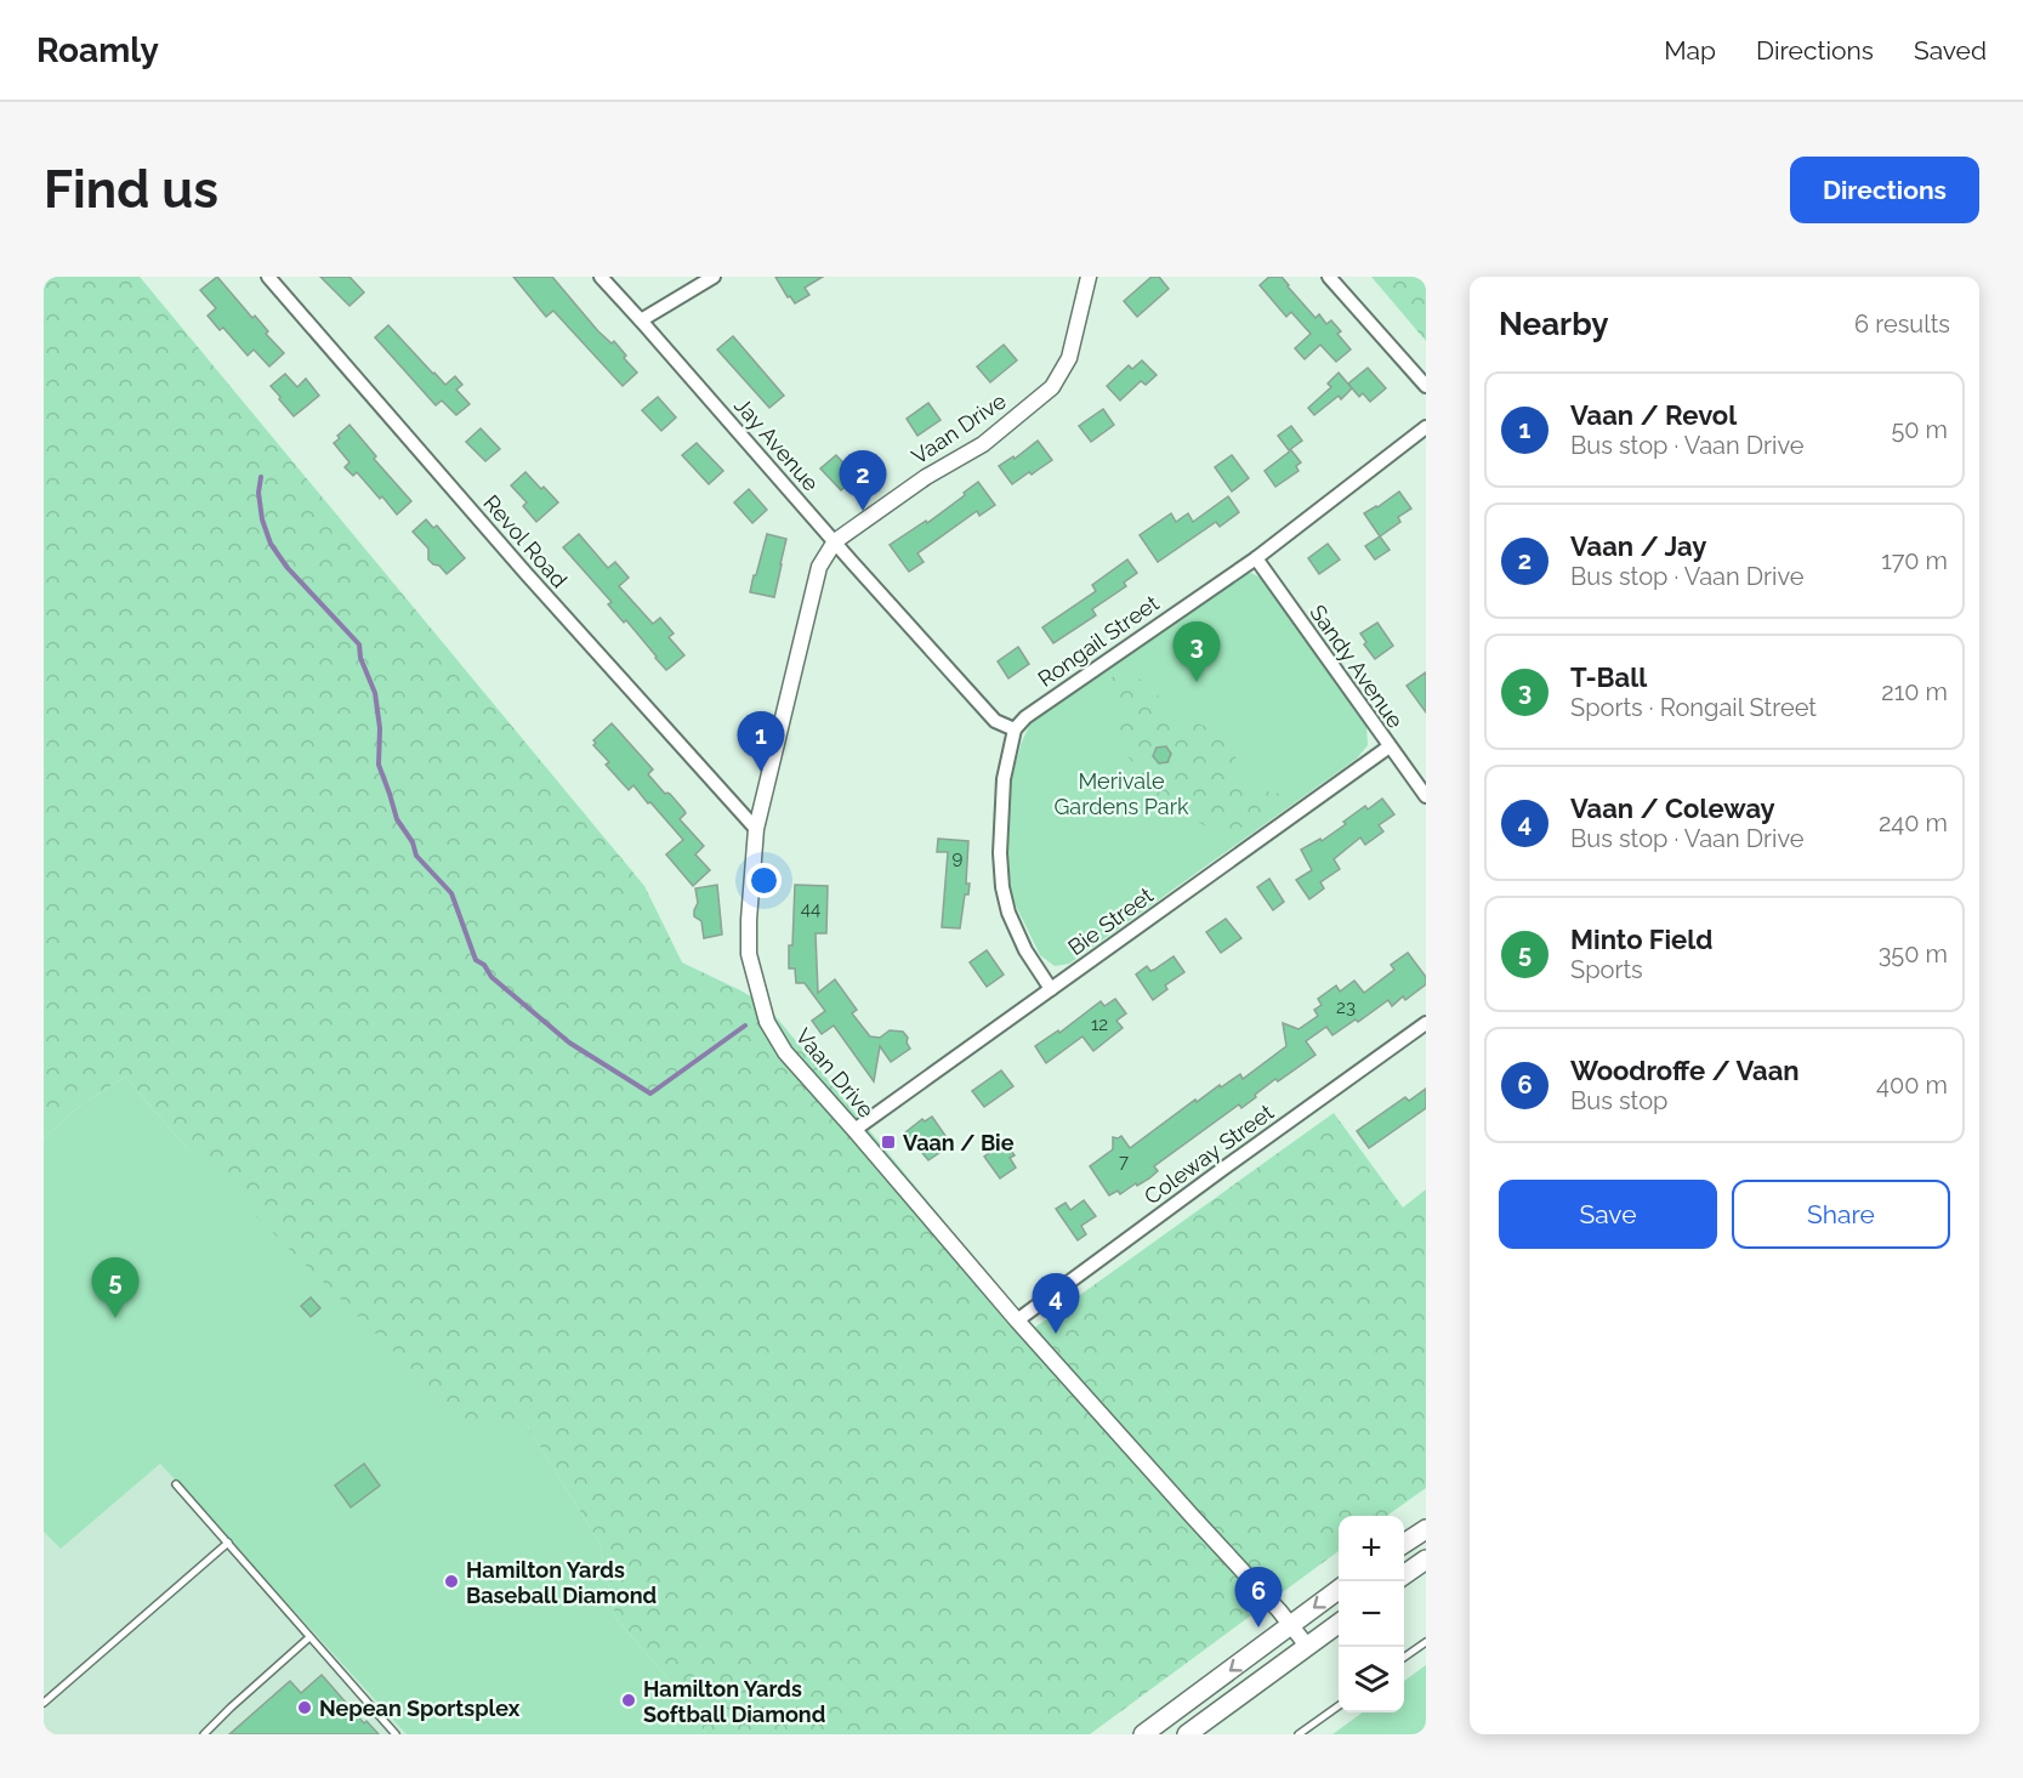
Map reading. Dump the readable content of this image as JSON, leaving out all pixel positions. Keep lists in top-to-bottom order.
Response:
{
  "streets": {
    "street": [
      "Vaan Drive",
      "Jay Avenue",
      "Revol Road",
      "Rongail Street",
      "Sandy Avenue",
      "Bie Street",
      "Coleway Street"
    ]
  },
  "crossings": [
    ["Vaan Drive", "Jay Avenue"],
    ["Vaan Drive", "Revol Road"],
    ["Vaan Drive", "Bie Street"],
    ["Vaan Drive", "Coleway Street"],
    ["Jay Avenue", "Rongail Street"],
    ["Rongail Street", "Sandy Avenue"],
    ["Sandy Avenue", "Bie Street"]
  ],
  "parks": ["Merivale Gardens Park"],
  "places": {
    "transit": ["Vaan / Bie"],
    "other": ["Hamilton Yards Baseball Diamond", "Hamilton Yards Softball Diamond", "Nepean Sportsplex"]
  },
  "house_numbers": [
    "9",
    "44",
    "23",
    "12",
    "7"
  ],
  "page": {
    "header": "Roamly",
    "nav": ["Map", "Directions", "Saved"],
    "buttons": [
      "Directions",
      ["Save", "Share"]
    ],
    "title": "Find us",
    "heading": ["Nearby", "6 results"],
    "list": [
      {
        "mark": "1",
        "name": "Vaan / Revol",
        "note": "Bus stop · Vaan Drive",
        "value": "50 m"
      },
      {
        "mark": "2",
        "name": "Vaan / Jay",
        "note": "Bus stop · Vaan Drive",
        "value": "170 m"
      },
      {
        "mark": "3",
        "name": "T-Ball",
        "note": "Sports · Rongail Street",
        "value": "210 m"
      },
      {
        "mark": "4",
        "name": "Vaan / Coleway",
        "note": "Bus stop · Vaan Drive",
        "value": "240 m"
      },
      {
        "mark": "5",
        "name": "Minto Field",
        "note": "Sports",
        "value": "350 m"
      },
      {
        "mark": "6",
        "name": "Woodroffe / Vaan",
        "note": "Bus stop",
        "value": "400 m"
      }
    ],
    "pins": [
      "2",
      "3",
      "1",
      "5",
      "4",
      "6"
    ],
    "map_buttons": ["+", "−"]
  }
}
